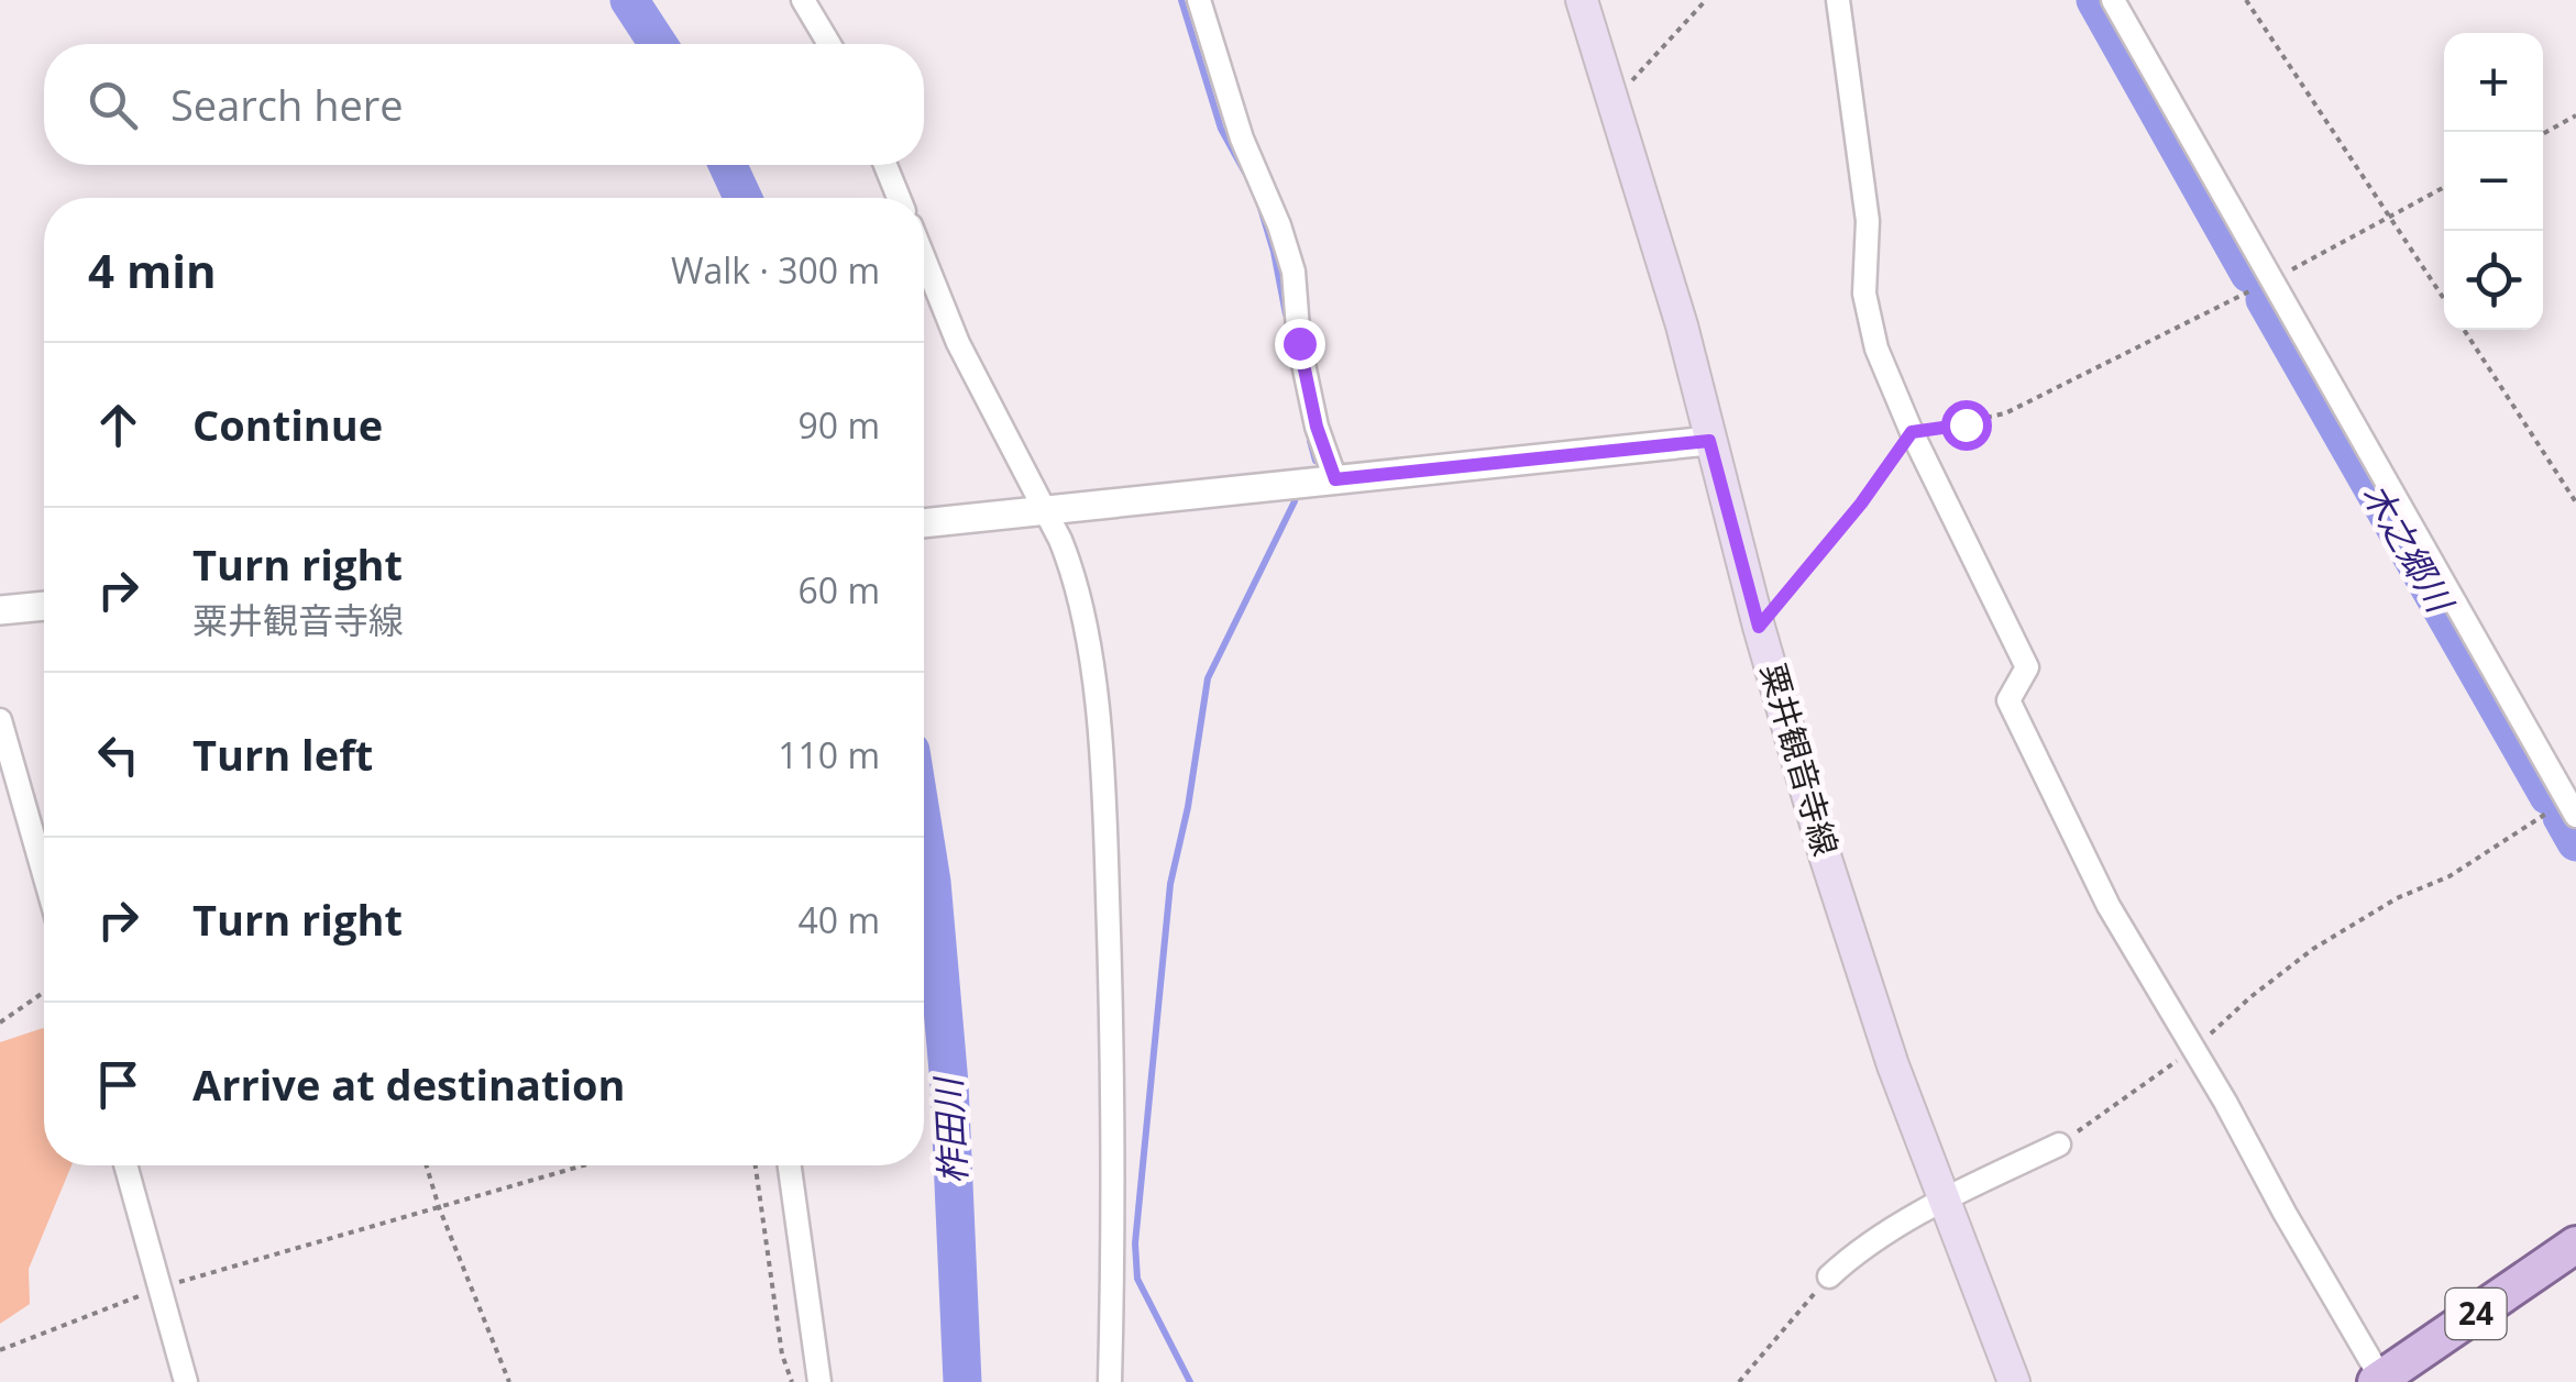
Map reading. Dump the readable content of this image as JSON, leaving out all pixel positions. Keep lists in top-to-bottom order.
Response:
{
  "streets": {
    "main road": ["粟井観音寺線", "24"]
  },
  "water": ["木之郷川", "柞田川"],
  "page": {
    "map_buttons": ["+", "−"],
    "search": "Search here",
    "heading": ["4 min", "Walk · 300 m"],
    "list": [
      ["Continue", "90 m"],
      ["Turn right", "粟井観音寺線", "60 m"],
      ["Turn left", "110 m"],
      ["Turn right", "40 m"],
      "Arrive at destination"
    ]
  }
}
